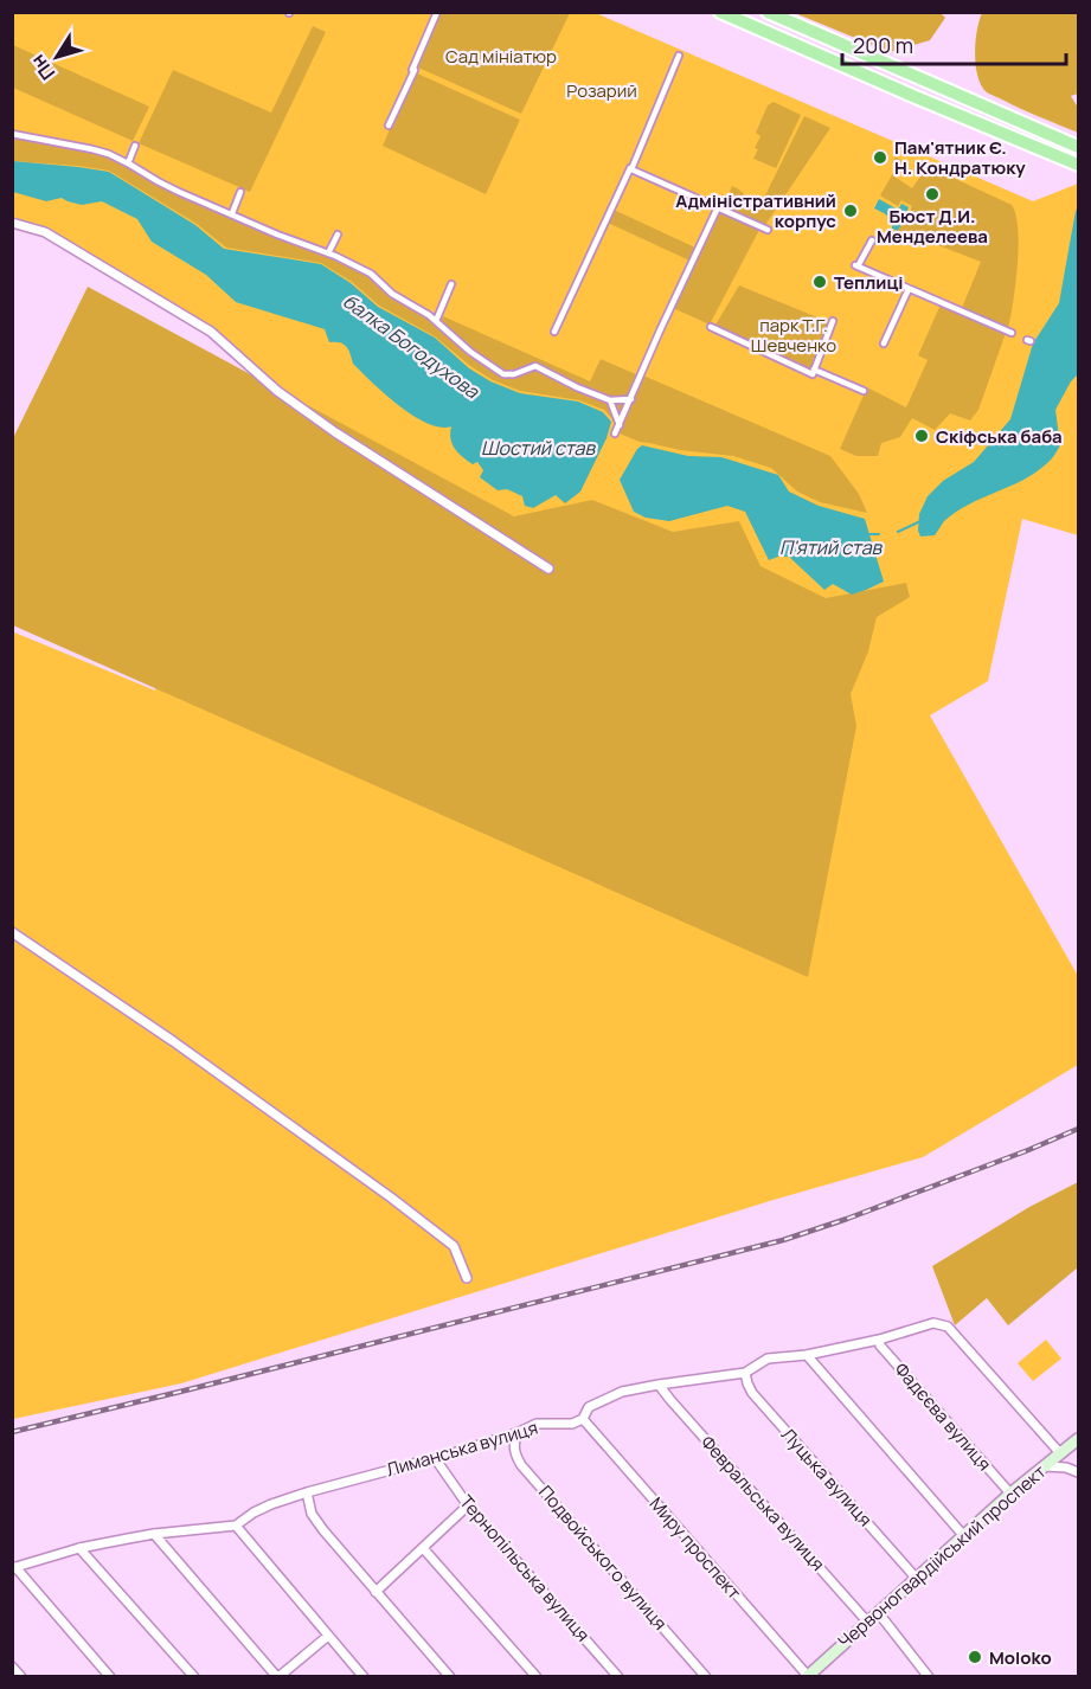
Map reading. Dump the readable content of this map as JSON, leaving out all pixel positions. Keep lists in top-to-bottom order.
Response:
{
  "streets": {
    "main road": ["Червоногвардійський проспект"],
    "street": [
      "Фадєєва вулиця",
      "Лиманська вулиця",
      "Луцька вулиця",
      "Февральська вулиця",
      "Миру проспект",
      "Подвойського вулиця",
      "Тернопільська вулиця"
    ]
  },
  "crossings": [
    ["Фадєєва вулиця", "Червоногвардійський проспект"],
    ["Лиманська вулиця", "Миру проспект"],
    ["Лиманська вулиця", "Подвойського вулиця"],
    ["Лиманська вулиця", "Тернопільська вулиця"],
    ["Луцька вулиця", "Червоногвардійський проспект"],
    ["Февральська вулиця", "Червоногвардійський проспект"],
    ["Миру проспект", "Червоногвардійський проспект"]
  ],
  "water": ["балка Богодухова", "Шостий став", "П'ятий став"],
  "parks": ["Сад мініатюр", "Розарий", "парк Т.Г. Шевченко"],
  "places": [
    "Пам'ятник Є. Н. Кондратюку",
    "Бюст Д.И. Менделеева",
    "Адміністративний корпус",
    "Теплиці",
    "Скіфська баба",
    "Moloko"
  ],
  "scale_bar": "200 m",
  "north": "bottom left"
}
